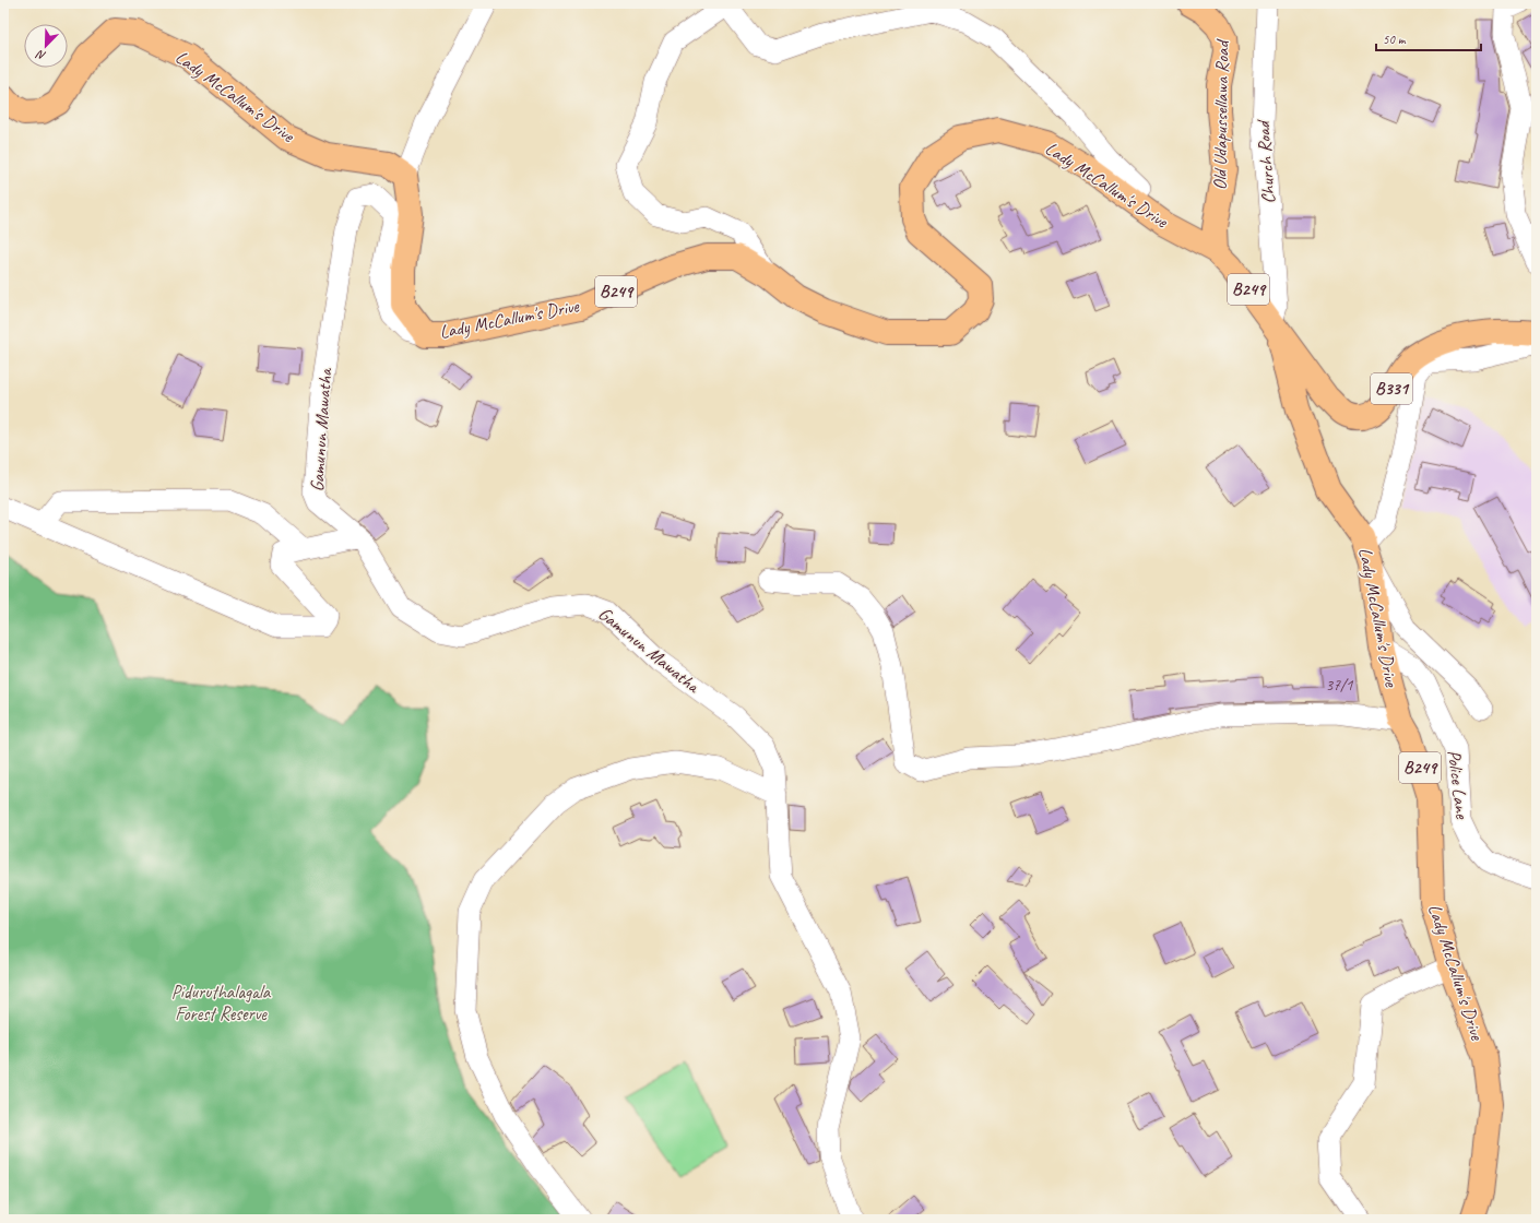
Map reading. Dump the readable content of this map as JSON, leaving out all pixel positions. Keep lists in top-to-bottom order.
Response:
{
  "streets": {
    "main road": [
      "Lady McCallum's Drive",
      "Old Udapussellawa Road",
      "B249",
      "B331"
    ],
    "street": ["Church Road", "Gamunun Mawatha", "Police Lane"]
  },
  "crossings": [
    ["Lady McCallum's Drive", "Old Udapussellawa Road"],
    ["Lady McCallum's Drive", "Church Road"],
    ["Lady McCallum's Drive", "B331"],
    ["Lady McCallum's Drive", "Gamunun Mawatha"],
    ["Lady McCallum's Drive", "Police Lane"],
    ["Church Road", "B331"]
  ],
  "parks": ["Piduruthalagala Forest Reserve"],
  "house_numbers": ["37/1"],
  "scale_bar": "50 m",
  "north": "bottom left"
}
